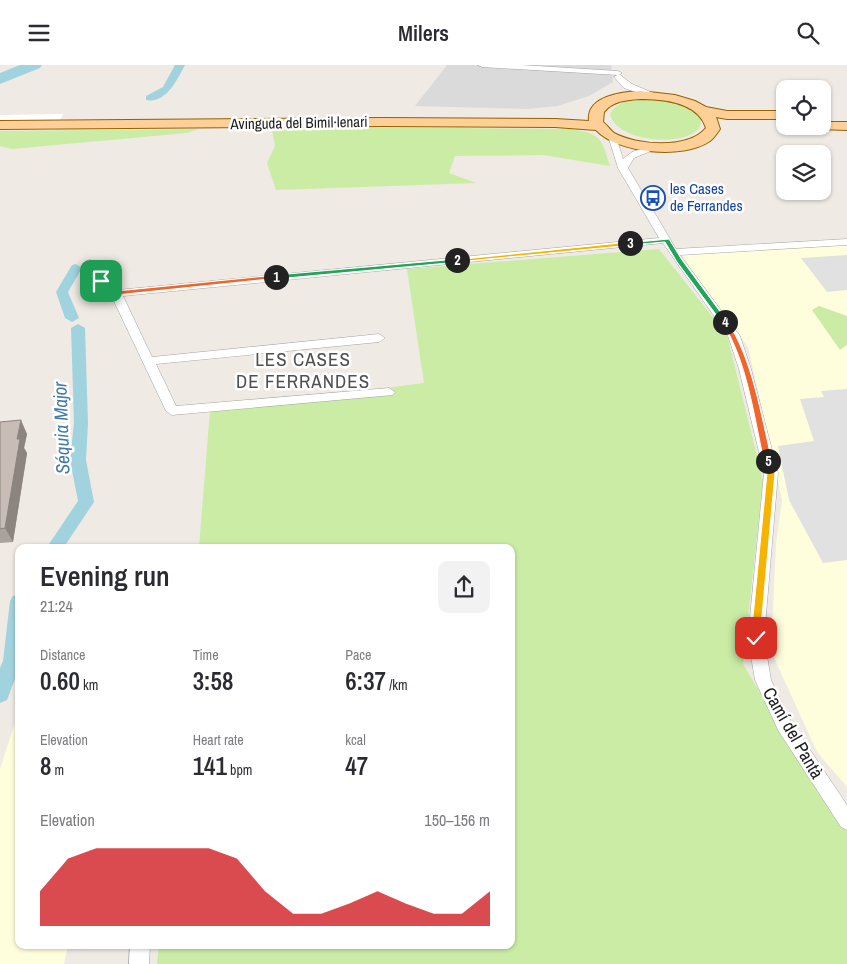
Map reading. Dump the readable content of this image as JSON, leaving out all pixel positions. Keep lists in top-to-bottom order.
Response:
{
  "streets": {
    "main road": ["Avinguda del Bimil·lenari"],
    "street": ["Camí del Pantà"]
  },
  "districts": ["LES CASES DE FERRANDES"],
  "water": ["Séquia Major"],
  "places": {
    "bus stop": ["les Cases de Ferrandes"]
  },
  "page": {
    "header": "Milers",
    "pins": [
      "3",
      "2",
      "1",
      "4",
      "5"
    ],
    "heading": ["Evening run", "21:24"],
    "stats": [
      ["Distance", "0.60 km"],
      ["Time", "3:58"],
      ["Pace", "6:37 /km"],
      ["Elevation", "8 m"],
      ["Heart rate", "141 bpm"],
      ["kcal", "47"]
    ],
    "chart": ["Elevation", "150–156 m"]
  }
}
